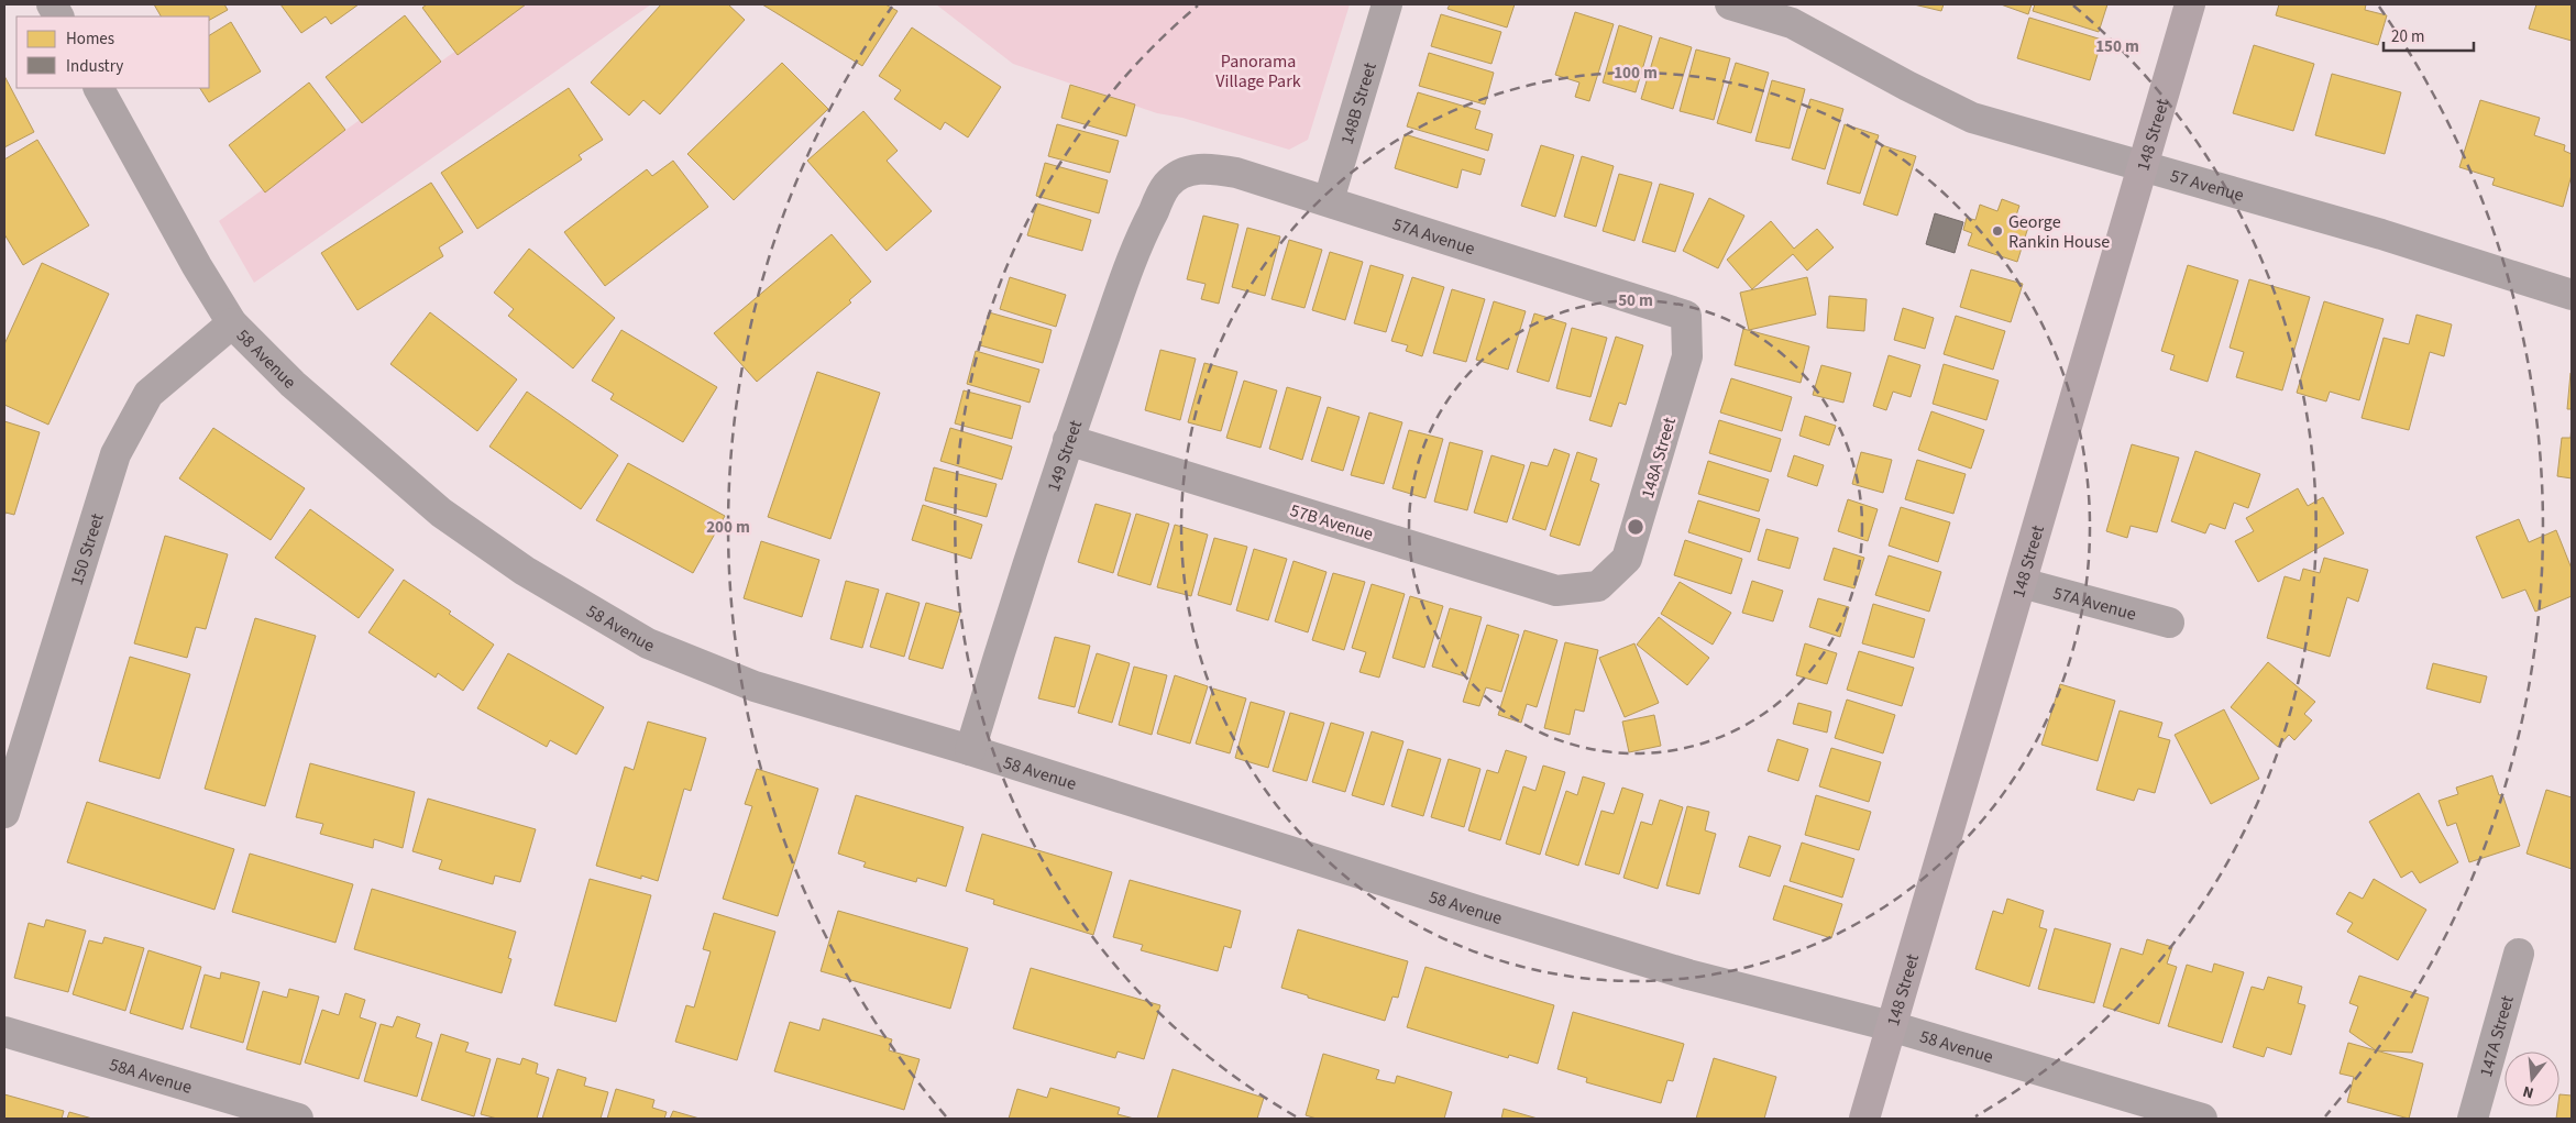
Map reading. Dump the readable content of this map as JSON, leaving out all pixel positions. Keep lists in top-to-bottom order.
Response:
{
  "streets": {
    "main road": ["148 Street"],
    "street": [
      "148B Street",
      "57 Avenue",
      "57A Avenue",
      "58 Avenue",
      "149 Street",
      "148A Street",
      "57B Avenue",
      "150 Street",
      "147A Street",
      "58A Avenue"
    ]
  },
  "crossings": [
    ["148B Street", "57A Avenue"],
    ["148 Street", "57 Avenue"],
    ["148 Street", "57A Avenue"],
    ["148 Street", "58 Avenue"],
    ["57A Avenue", "149 Street"],
    ["57A Avenue", "148A Street"],
    ["58 Avenue", "149 Street"],
    ["58 Avenue", "150 Street"],
    ["149 Street", "57B Avenue"],
    ["148A Street", "57B Avenue"]
  ],
  "parks": ["Panorama Village Park"],
  "places": ["George Rankin House"],
  "legend": ["Homes", "Industry"],
  "scale_bar": "20 m",
  "north": "bottom",
  "rings": [
    "150 m",
    "100 m",
    "50 m",
    "200 m"
  ]
}
